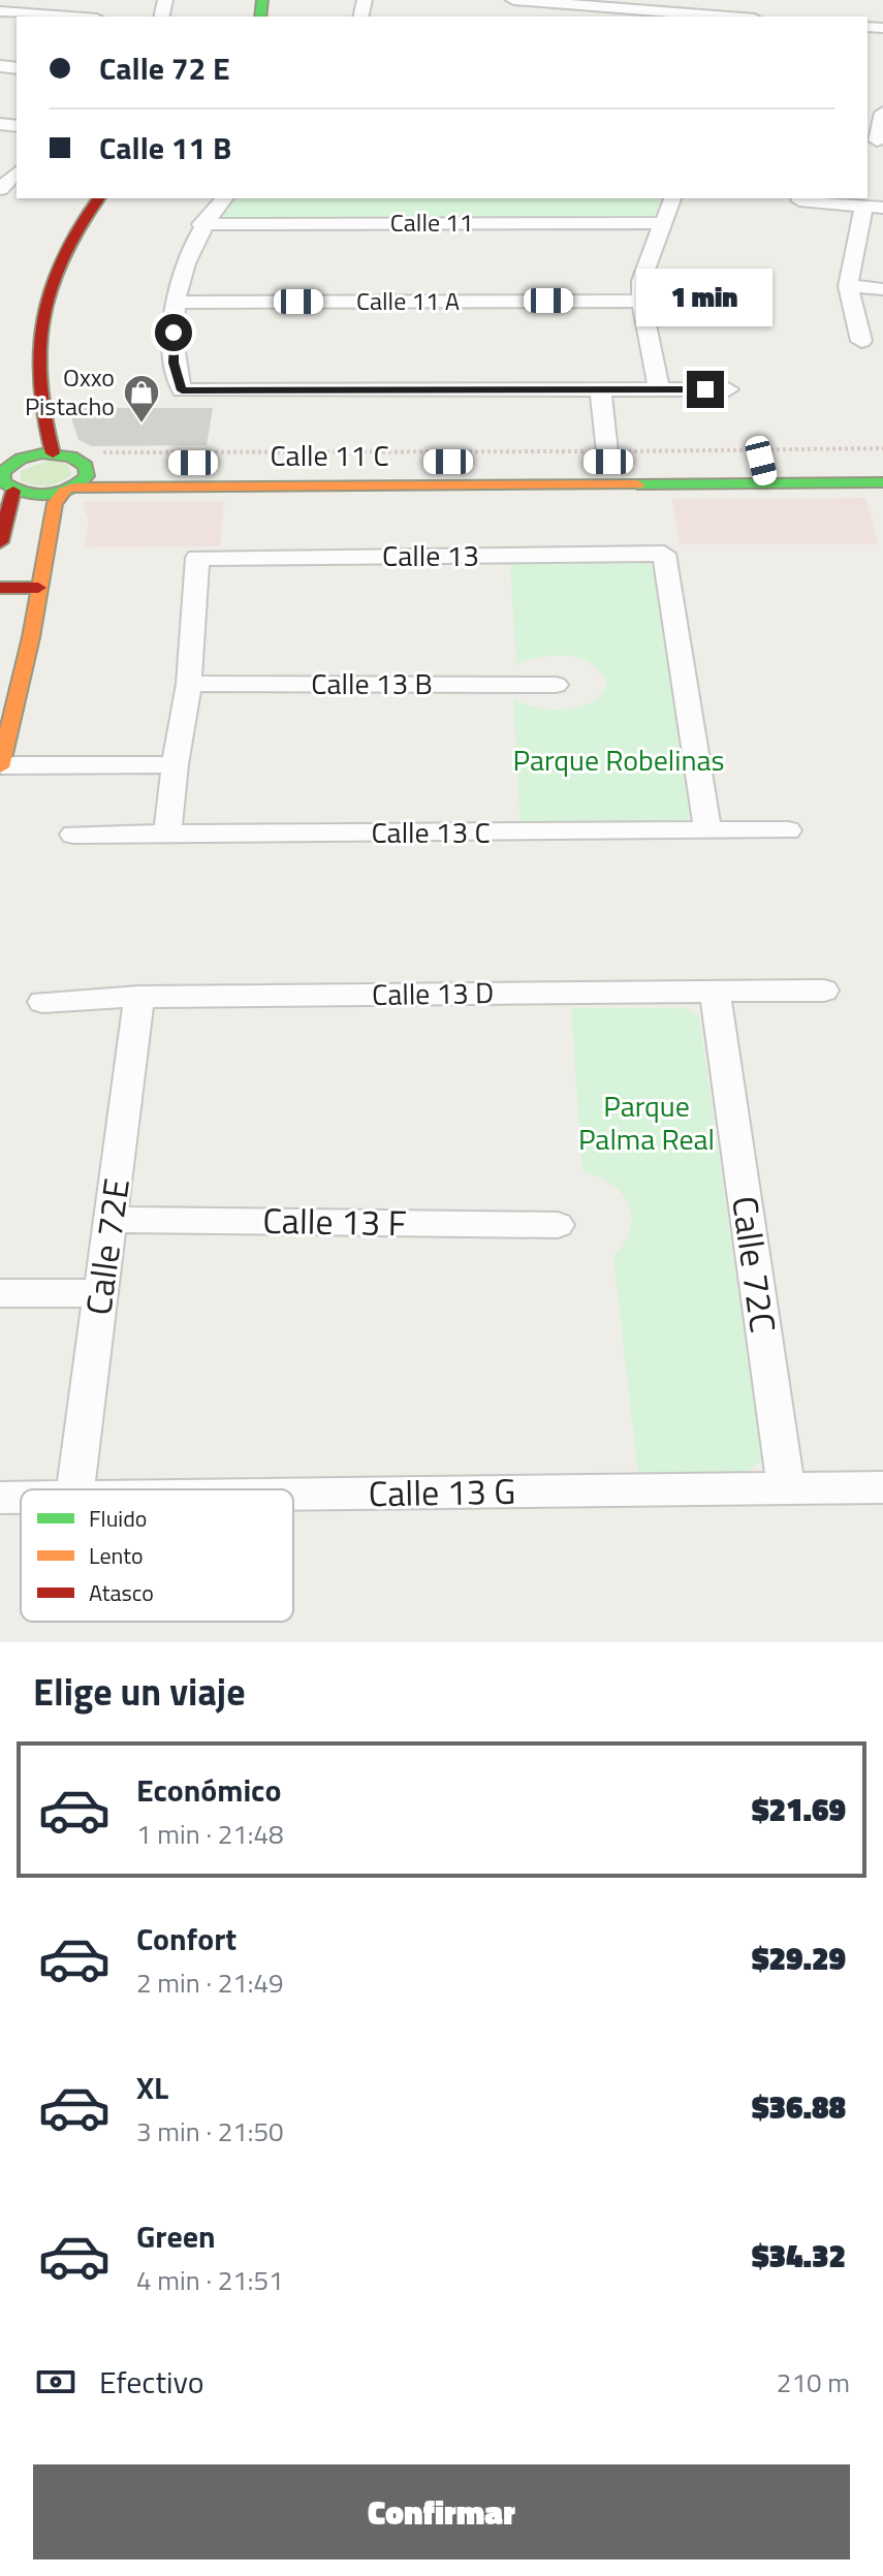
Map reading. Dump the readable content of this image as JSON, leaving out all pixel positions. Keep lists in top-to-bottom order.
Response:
{
  "streets": {
    "main road": ["Calle 11 C"],
    "street": [
      "Calle 11",
      "Calle 11 A",
      "Calle 13",
      "Calle 13 B",
      "Calle 13 C",
      "Calle 13 D",
      "Calle 13 F",
      "Calle 72E",
      "Calle 72C",
      "Calle 13 G"
    ]
  },
  "crossings": [
    ["Calle 13", "Calle 13 B"],
    ["Calle 13", "Calle 13 C"],
    ["Calle 13 D", "Calle 72E"],
    ["Calle 13 D", "Calle 72C"],
    ["Calle 13 F", "Calle 72E"],
    ["Calle 72C", "Calle 13 G"]
  ],
  "parks": ["Parque Robelinas", "Parque Palma Real"],
  "places": {
    "shop": ["Oxxo Pistacho"]
  },
  "legend": ["Fluido", "Lento", "Atasco"],
  "page": {
    "banner": ["Calle 72 E", "Calle 11 B"],
    "bubble": "1 min",
    "heading": "Elige un viaje",
    "list": [
      {
        "name": "Económico",
        "note": "1 min · 21:48",
        "value": "$21.69"
      },
      {
        "name": "Confort",
        "note": "2 min · 21:49",
        "value": "$29.29"
      },
      {
        "name": "XL",
        "note": "3 min · 21:50",
        "value": "$36.88"
      },
      {
        "name": "Green",
        "note": "4 min · 21:51",
        "value": "$34.32"
      }
    ],
    "pay": ["Efectivo", "210 m"],
    "buttons": "Confirmar"
  }
}
